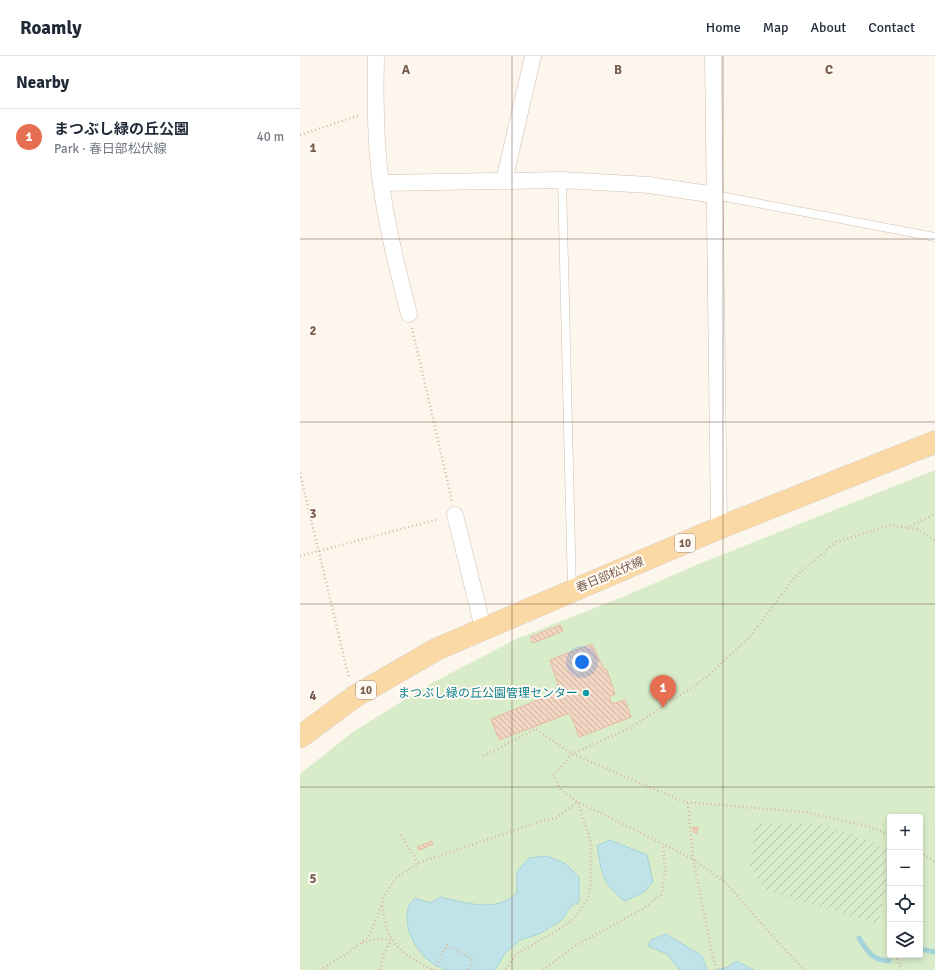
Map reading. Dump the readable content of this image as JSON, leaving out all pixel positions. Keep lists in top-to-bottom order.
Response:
{
  "streets": {
    "main road": ["10", "春日部松伏線"]
  },
  "places": ["まつぶし緑の丘公園管理センター"],
  "page": {
    "header": "Roamly",
    "nav": [
      "Home",
      "Map",
      "About",
      "Contact"
    ],
    "heading": "Nearby",
    "list": [
      {
        "mark": "1",
        "name": "まつぶし緑の丘公園",
        "note": "Park · 春日部松伏線",
        "value": "40 m"
      }
    ],
    "pins": "1",
    "map_buttons": ["+", "−"]
  },
  "grid": {
    "columns": ["A", "B", "C"],
    "rows": [
      "1",
      "2",
      "3",
      "4",
      "5"
    ]
  }
}
